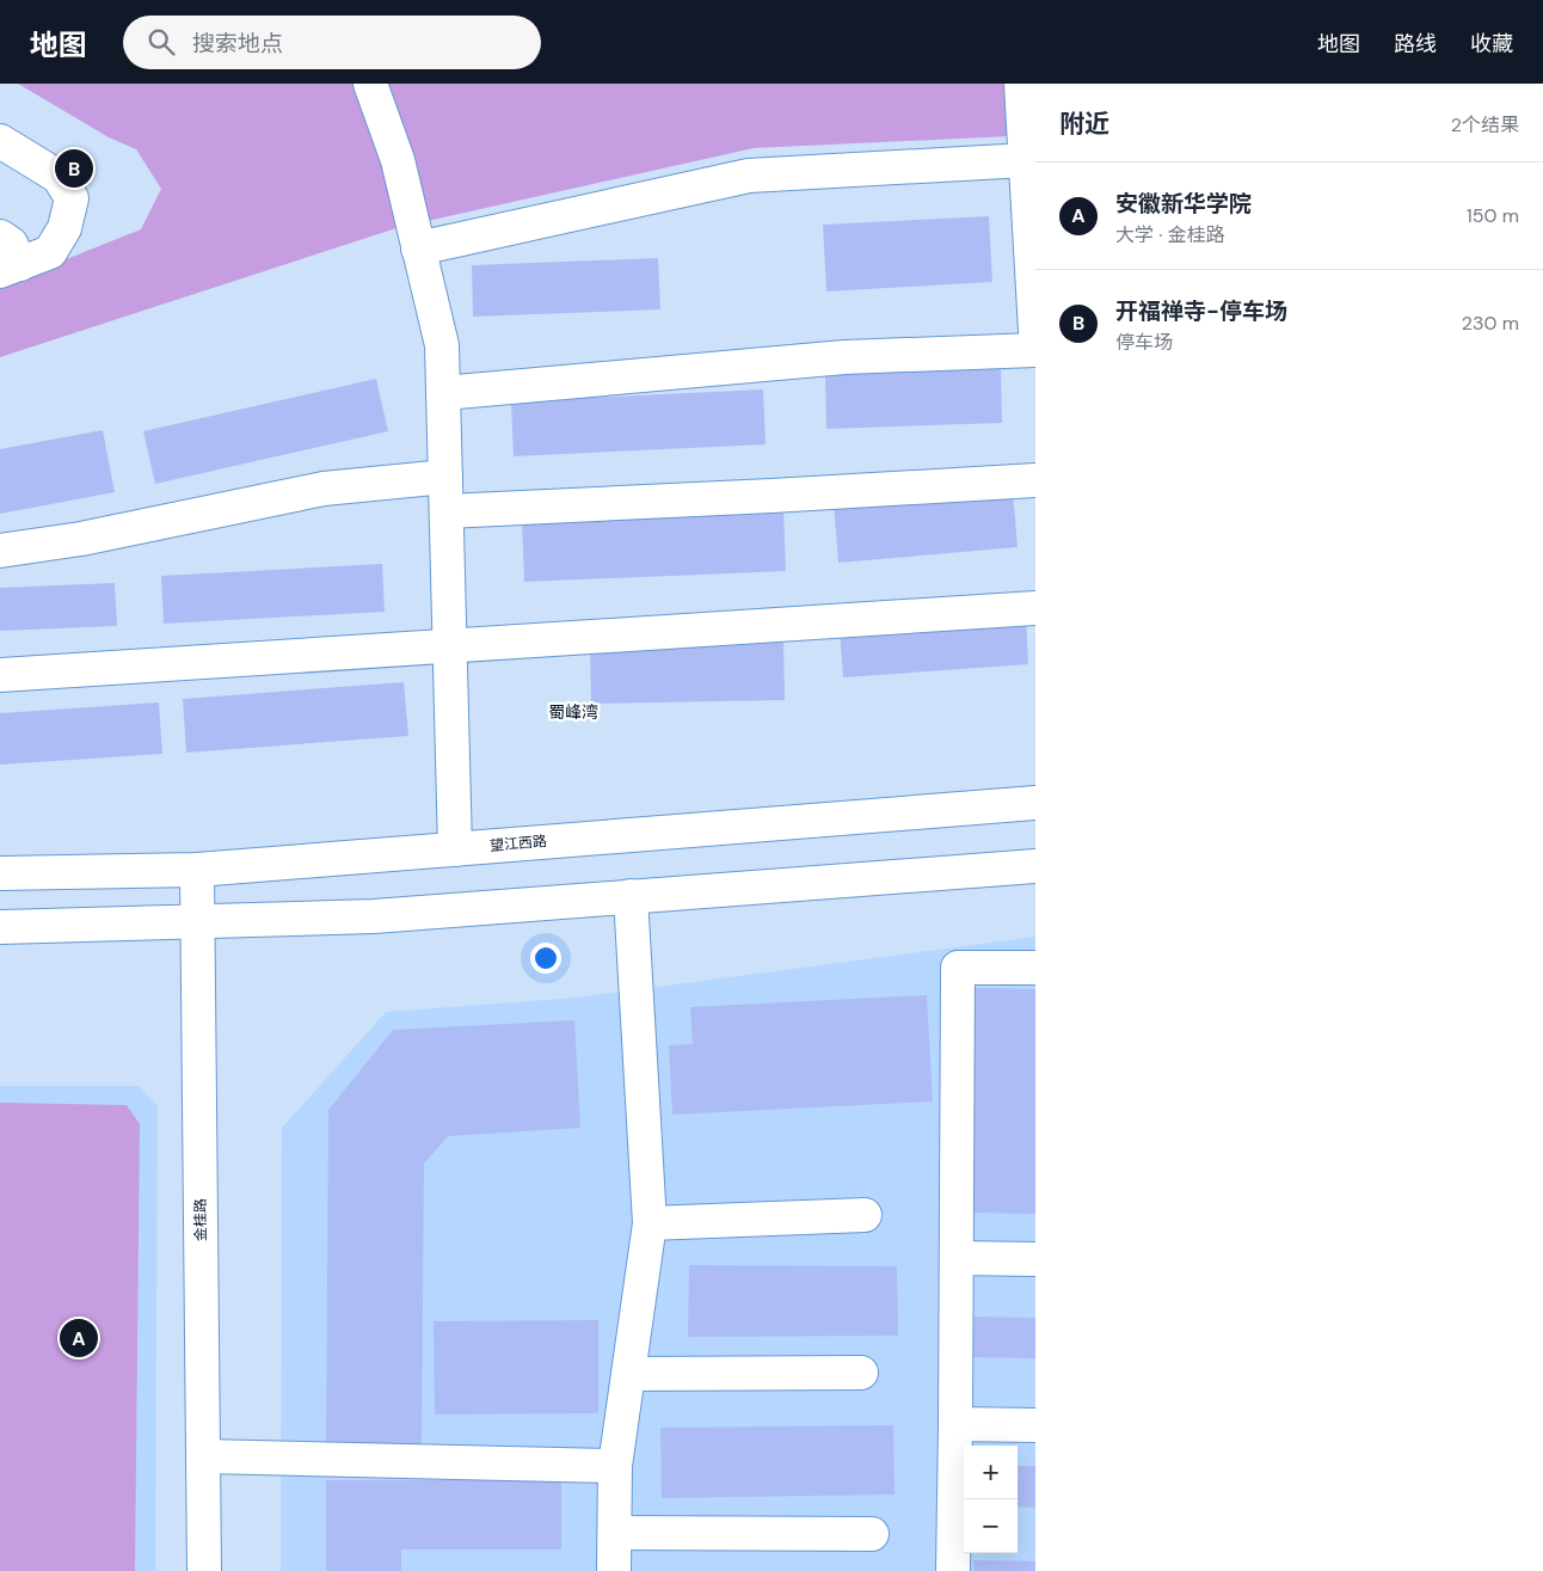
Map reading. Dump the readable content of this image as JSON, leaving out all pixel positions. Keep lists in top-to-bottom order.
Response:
{
  "streets": {
    "main road": ["望江西路", "金桂路"]
  },
  "crossings": [
    ["望江西路", "金桂路"]
  ],
  "districts": ["蜀峰湾"],
  "page": {
    "header": "地图",
    "search": "搜索地点",
    "nav": ["地图", "路线", "收藏"],
    "heading": ["附近", "2个结果"],
    "pins": ["B", "A"],
    "list": [
      {
        "mark": "A",
        "name": "安徽新华学院",
        "note": "大学 · 金桂路",
        "value": "150 m"
      },
      {
        "mark": "B",
        "name": "开福禅寺-停车场",
        "note": "停车场",
        "value": "230 m"
      }
    ],
    "map_buttons": ["+", "−"]
  }
}
